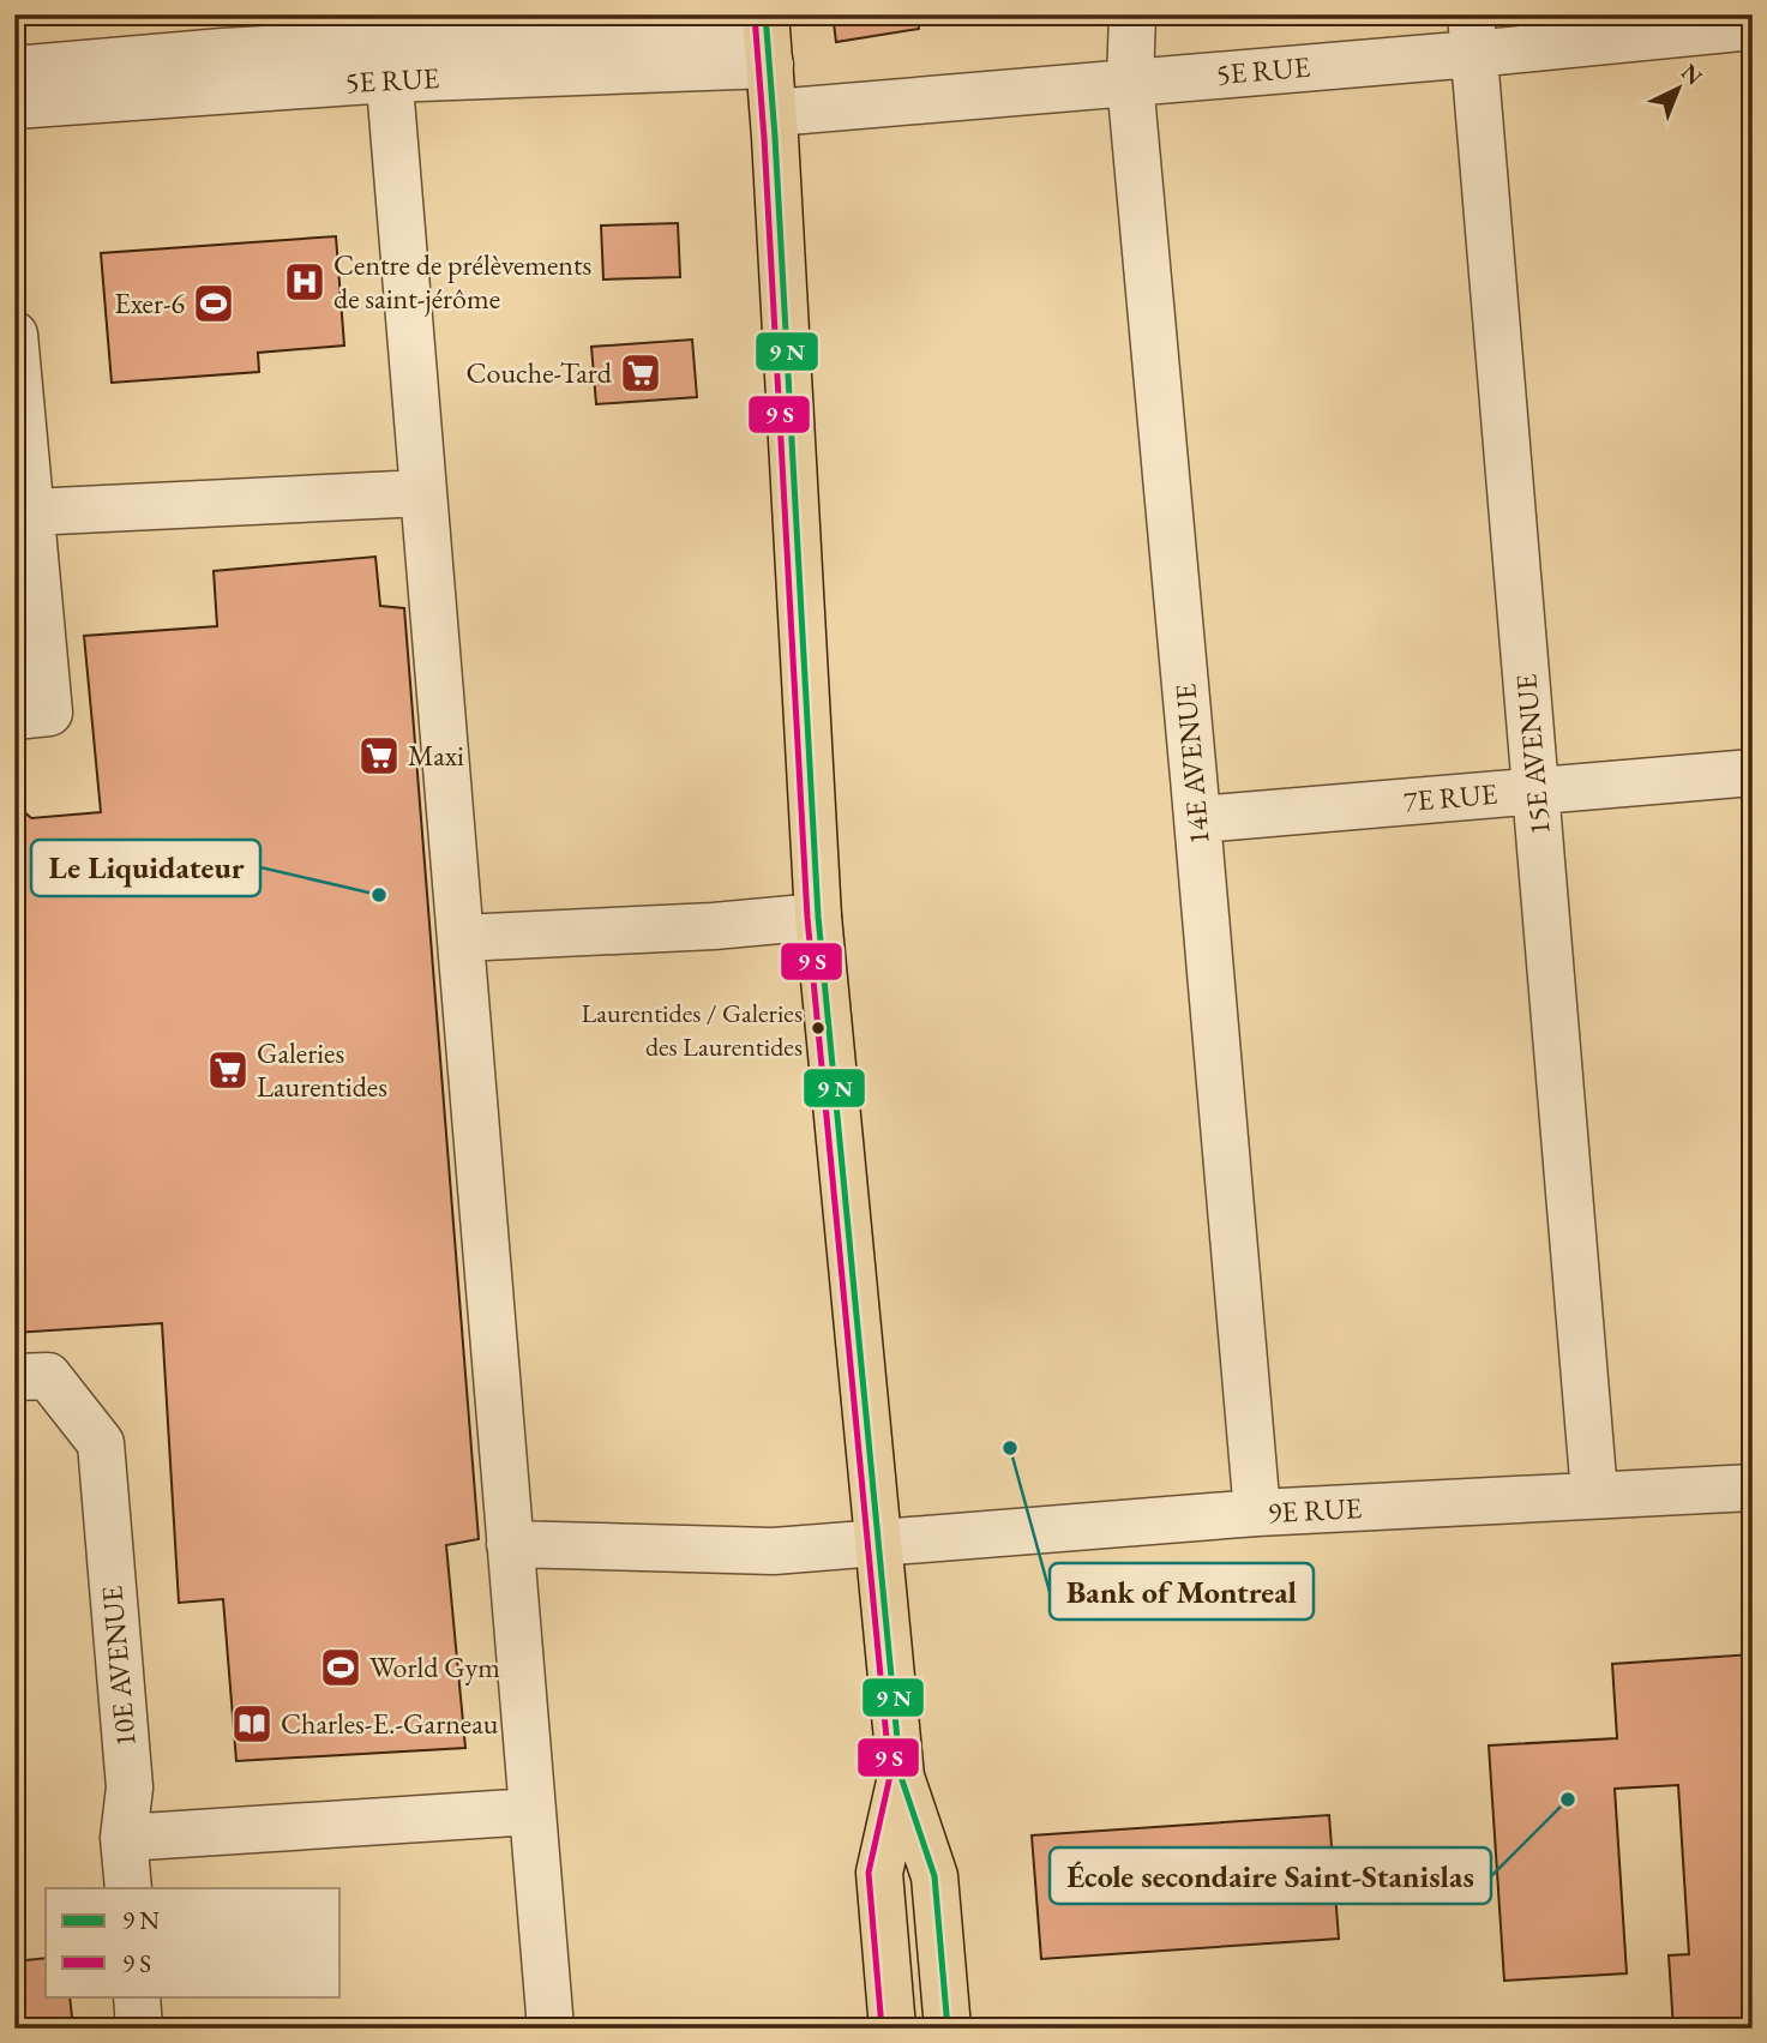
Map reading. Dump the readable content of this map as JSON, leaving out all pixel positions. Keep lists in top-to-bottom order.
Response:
{
  "streets": {
    "street": [
      "5E RUE",
      "15E AVENUE",
      "14E AVENUE",
      "7E RUE",
      "9E RUE",
      "10E AVENUE"
    ]
  },
  "crossings": [
    ["5E RUE", "15E AVENUE"],
    ["5E RUE", "14E AVENUE"],
    ["15E AVENUE", "7E RUE"],
    ["15E AVENUE", "9E RUE"],
    ["14E AVENUE", "7E RUE"],
    ["14E AVENUE", "9E RUE"]
  ],
  "places": {
    "hospital": ["Centre de prélèvements de saint-jérôme"],
    "sports": ["Exer-6", "World Gym"],
    "supermarket": ["Couche-Tard", "Maxi", "Galeries Laurentides"],
    "other": [
      "Le Liquidateur",
      "Laurentides / Galeries des Laurentides",
      "Bank of Montreal",
      "École secondaire Saint-Stanislas"
    ],
    "library": ["Charles-E.-Garneau"]
  },
  "legend": ["9 N", "9 S"],
  "north": "top right"
}
